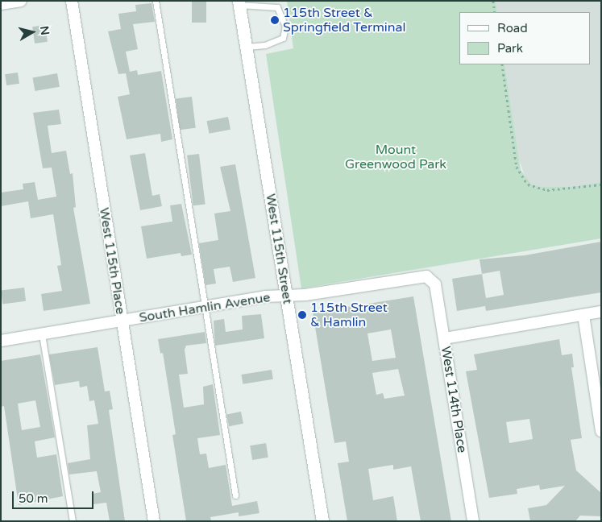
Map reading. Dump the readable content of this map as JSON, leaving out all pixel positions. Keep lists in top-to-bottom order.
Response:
{
  "streets": {
    "street": [
      "West 115th Street",
      "West 115th Place",
      "South Hamlin Avenue",
      "West 114th Place"
    ]
  },
  "crossings": [
    ["West 115th Street", "South Hamlin Avenue"],
    ["West 115th Place", "South Hamlin Avenue"],
    ["South Hamlin Avenue", "West 114th Place"]
  ],
  "parks": ["Mount Greenwood Park"],
  "places": ["115th Street & Springfield Terminal", "115th Street & Hamlin"],
  "legend": ["Road", "Park"],
  "scale_bar": "50 m",
  "north": "right"
}
